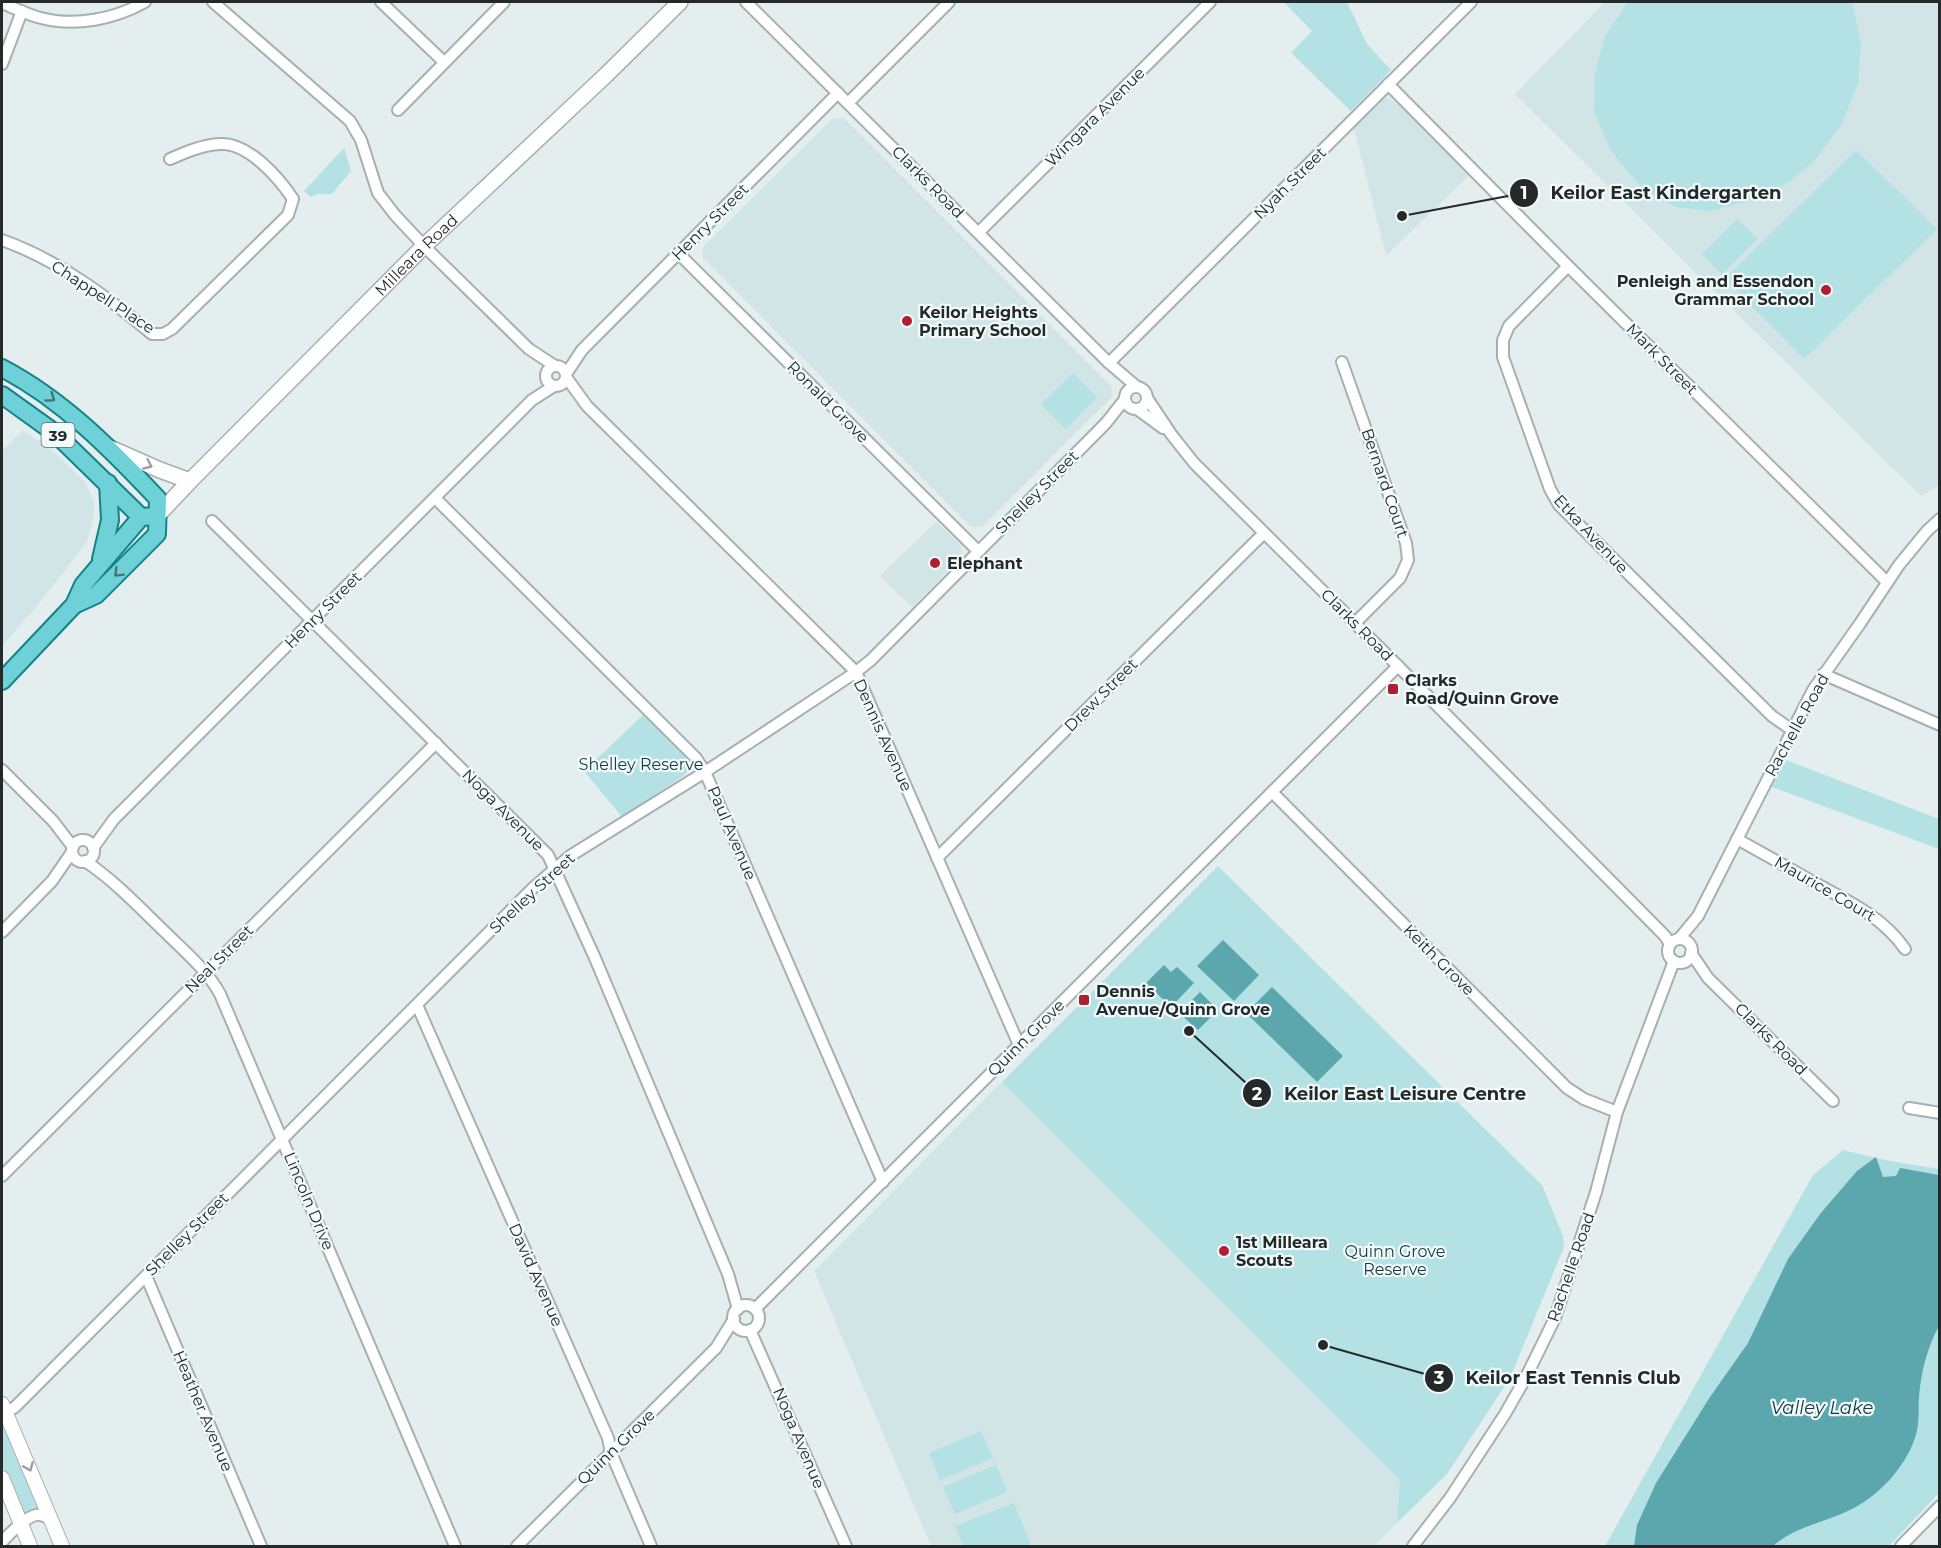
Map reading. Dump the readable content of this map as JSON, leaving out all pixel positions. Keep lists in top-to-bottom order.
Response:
{
  "streets": {
    "main road": ["Milleara Road", "39"],
    "street": [
      "Wingara Avenue",
      "Clarks Road",
      "Nyah Street",
      "Henry Street",
      "Chappell Place",
      "Mark Street",
      "Ronald Grove",
      "Bernard Court",
      "Shelley Street",
      "Etka Avenue",
      "Drew Street",
      "Rachelle Road",
      "Dennis Avenue",
      "Noga Avenue",
      "Paul Avenue",
      "Maurice Court",
      "Neal Street",
      "Keith Grove",
      "Quinn Grove",
      "Lincoln Drive",
      "David Avenue",
      "Heather Avenue"
    ]
  },
  "crossings": [
    ["Wingara Avenue", "Clarks Road"],
    ["Clarks Road", "Nyah Street"],
    ["Clarks Road", "Henry Street"],
    ["Clarks Road", "Bernard Court"],
    ["Clarks Road", "Shelley Street"],
    ["Clarks Road", "Drew Street"],
    ["Clarks Road", "Rachelle Road"],
    ["Clarks Road", "Quinn Grove"],
    ["Nyah Street", "Mark Street"],
    ["Henry Street", "Ronald Grove"],
    ["Henry Street", "Dennis Avenue"],
    ["Henry Street", "Noga Avenue"],
    ["Henry Street", "Paul Avenue"],
    ["Henry Street", "Lincoln Drive"],
    ["Milleara Road", "39"],
    ["Mark Street", "Etka Avenue"],
    ["Mark Street", "Rachelle Road"],
    ["Ronald Grove", "Shelley Street"],
    ["Shelley Street", "Dennis Avenue"],
    ["Shelley Street", "Noga Avenue"],
    ["Shelley Street", "Paul Avenue"],
    ["Shelley Street", "Lincoln Drive"],
    ["Shelley Street", "David Avenue"],
    ["Shelley Street", "Heather Avenue"],
    ["Etka Avenue", "Rachelle Road"],
    ["Drew Street", "Dennis Avenue"],
    ["Rachelle Road", "Maurice Court"],
    ["Rachelle Road", "Keith Grove"],
    ["Dennis Avenue", "Quinn Grove"],
    ["Noga Avenue", "Neal Street"],
    ["Noga Avenue", "Quinn Grove"],
    ["Paul Avenue", "Quinn Grove"],
    ["Neal Street", "Lincoln Drive"],
    ["Keith Grove", "Quinn Grove"],
    ["Quinn Grove", "David Avenue"]
  ],
  "water": ["Valley Lake"],
  "parks": ["Shelley Reserve", "Quinn Grove Reserve"],
  "places": {
    "other": [
      "Keilor East Kindergarten",
      "Penleigh and Essendon Grammar School",
      "Keilor Heights Primary School",
      "Elephant",
      "Keilor East Leisure Centre",
      "1st Milleara Scouts",
      "Keilor East Tennis Club"
    ],
    "transit": ["Clarks Road/Quinn Grove", "Dennis Avenue/Quinn Grove"]
  }
}
